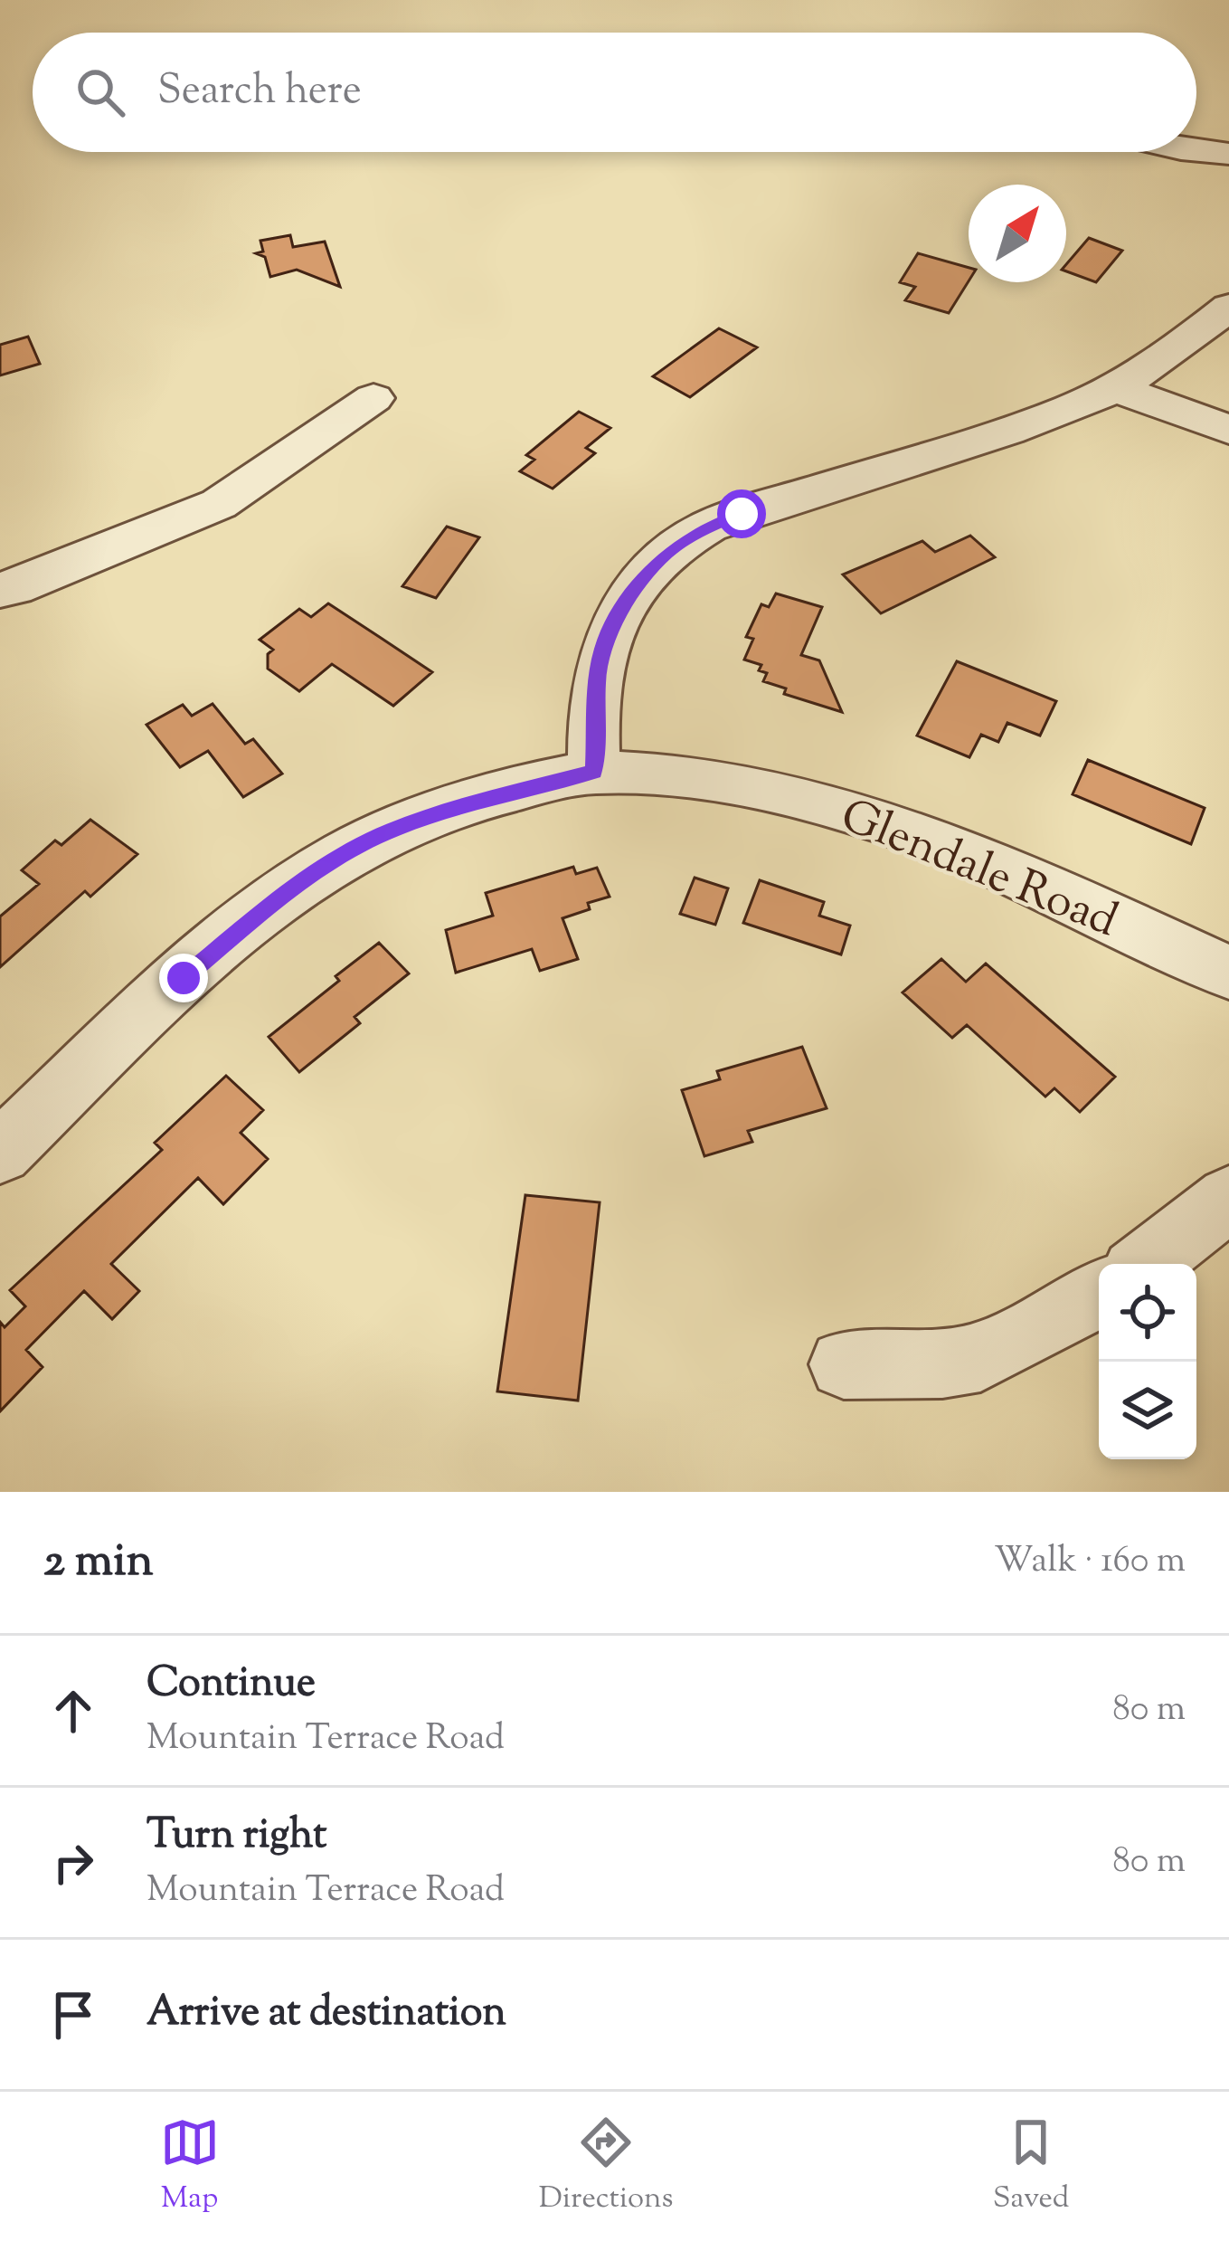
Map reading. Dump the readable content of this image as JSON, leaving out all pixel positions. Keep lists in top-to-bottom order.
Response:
{
  "streets": {
    "street": ["Glendale Road"]
  },
  "north": "top right",
  "page": {
    "search": "Search here",
    "heading": ["2 min", "Walk · 160 m"],
    "list": [
      ["Continue", "Mountain Terrace Road", "80 m"],
      ["Turn right", "Mountain Terrace Road", "80 m"],
      "Arrive at destination"
    ],
    "nav": ["Map", "Directions", "Saved"]
  }
}
